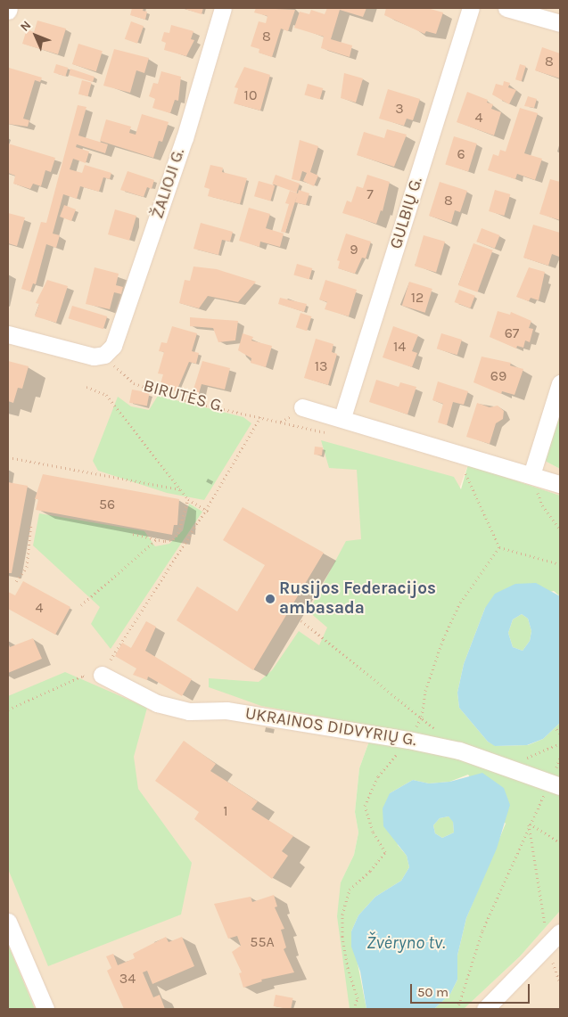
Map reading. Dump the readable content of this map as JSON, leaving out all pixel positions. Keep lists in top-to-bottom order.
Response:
{
  "streets": {
    "street": ["ŽALIOJI G.", "GULBIŲ G.", "UKRAINOS DIDVYRIŲ G."],
    "path": ["BIRUTĖS G."]
  },
  "crossings": [
    ["ŽALIOJI G.", "BIRUTĖS G."]
  ],
  "water": ["Žvėryno tv."],
  "places": ["Rusijos Federacijos ambasada"],
  "house_numbers": [
    "8",
    "8",
    "10",
    "3",
    "4",
    "6",
    "7",
    "8",
    "9",
    "12",
    "67",
    "14",
    "13",
    "69",
    "56",
    "4",
    "1",
    "55A",
    "34"
  ],
  "scale_bar": "50 m",
  "north": "top left"
}
